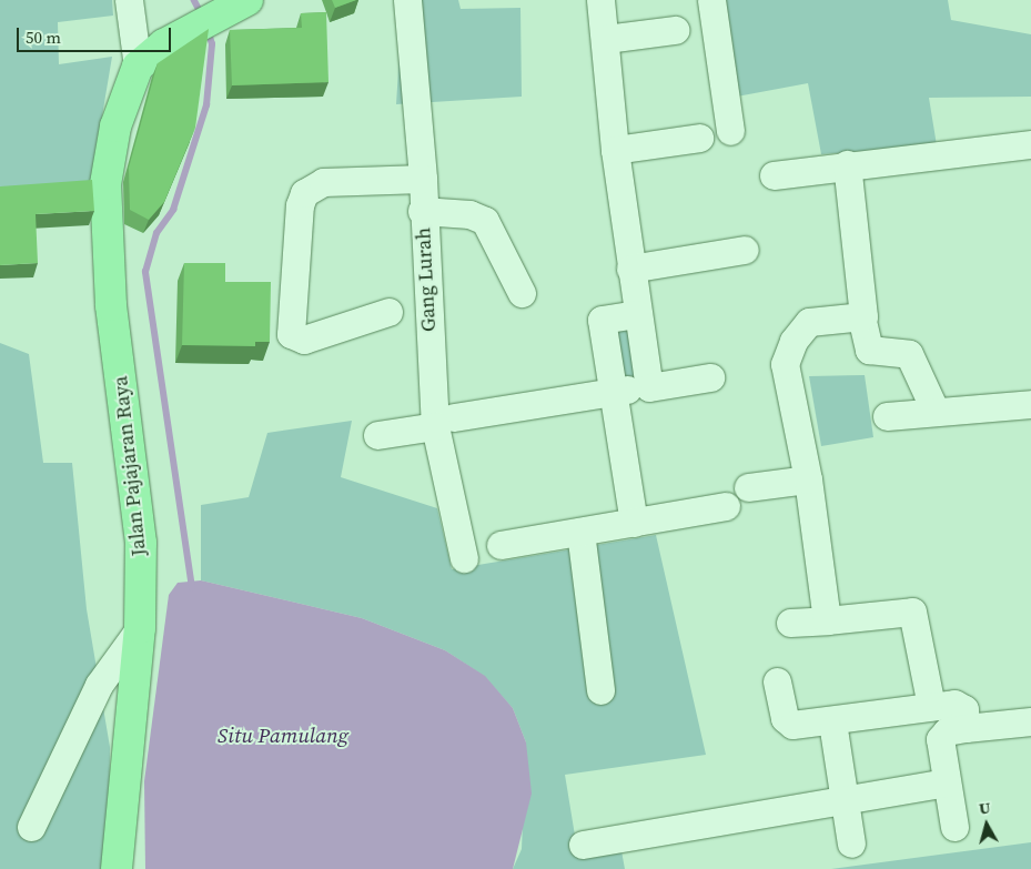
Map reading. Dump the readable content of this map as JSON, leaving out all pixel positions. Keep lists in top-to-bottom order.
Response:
{
  "streets": {
    "main road": ["Jalan Pajajaran Raya"],
    "street": ["Gang Lurah"]
  },
  "water": ["Situ Pamulang"],
  "scale_bar": "50 m",
  "north": "top"
}
